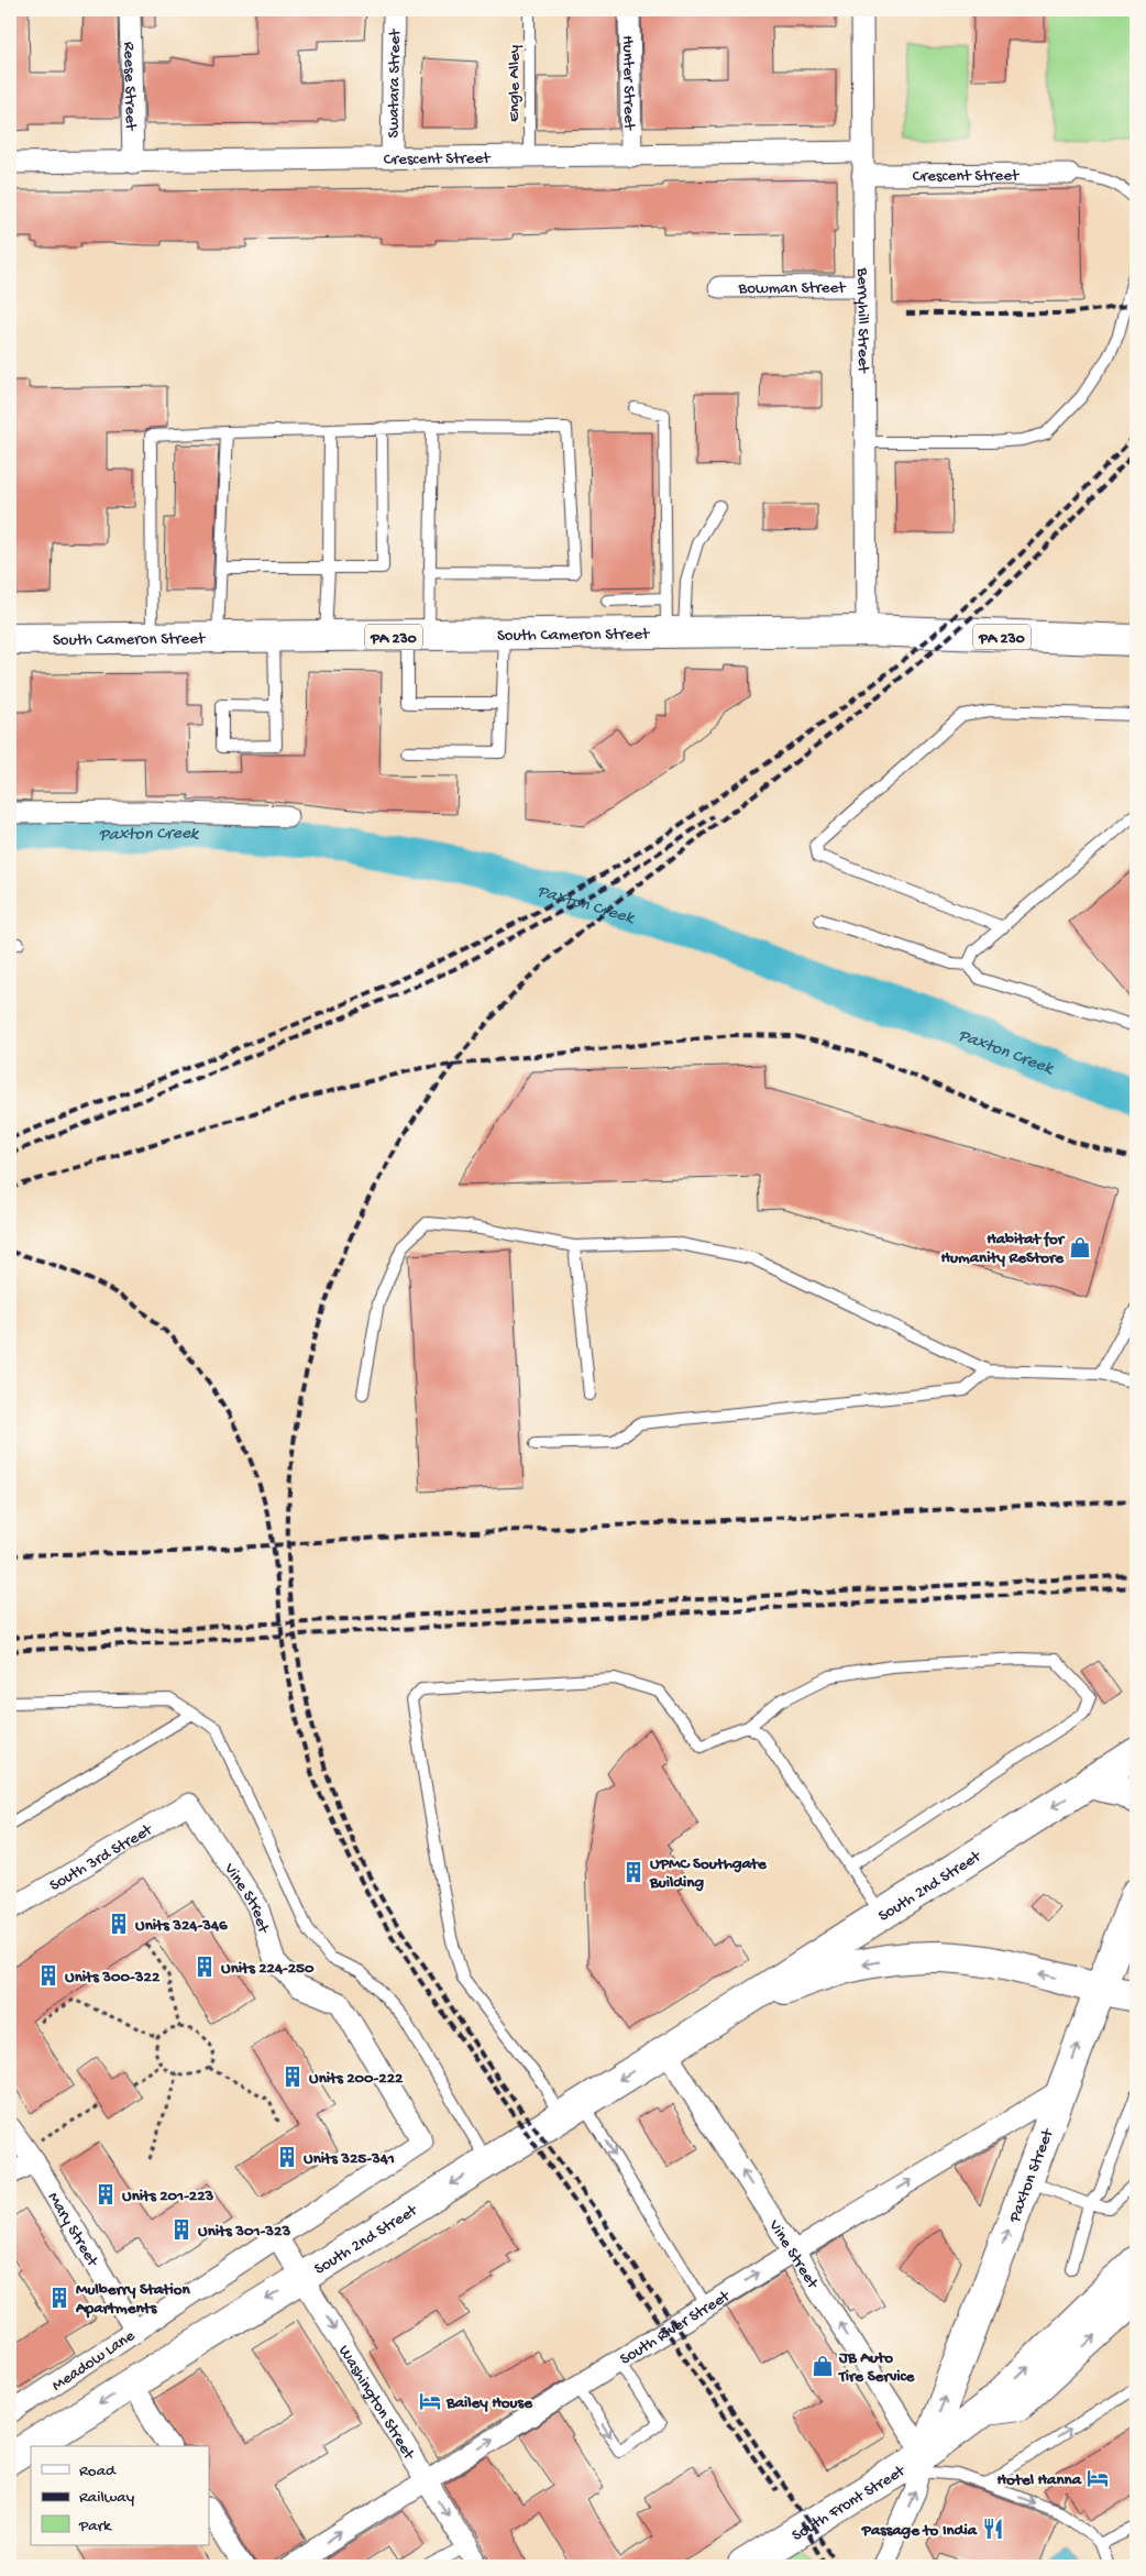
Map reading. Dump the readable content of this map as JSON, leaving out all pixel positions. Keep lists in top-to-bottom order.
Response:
{
  "streets": {
    "main road": [
      "South Cameron Street",
      "PA 230",
      "South 2nd Street",
      "Paxton Street",
      "South Front Street"
    ],
    "street": [
      "Hunter Street",
      "Swatara Street",
      "Reese Street",
      "Crescent Street",
      "Bowman Street",
      "Berryhill Street",
      "South 3rd Street",
      "Vine Street",
      "Mary Street",
      "South River Street",
      "Meadow Lane",
      "Washington Street"
    ],
    "lane": ["Engle Alley"]
  },
  "crossings": [
    ["Hunter Street", "Crescent Street"],
    ["Swatara Street", "Crescent Street"],
    ["Engle Alley", "Crescent Street"],
    ["Reese Street", "Crescent Street"],
    ["Crescent Street", "Berryhill Street"],
    ["Bowman Street", "Berryhill Street"],
    ["Berryhill Street", "South Cameron Street"],
    ["South 3rd Street", "Vine Street"],
    ["South 2nd Street", "Vine Street"],
    ["South 2nd Street", "Paxton Street"],
    ["South 2nd Street", "Washington Street"],
    ["Vine Street", "Paxton Street"],
    ["Vine Street", "South River Street"],
    ["Vine Street", "Meadow Lane"],
    ["Vine Street", "South Front Street"],
    ["Paxton Street", "South River Street"],
    ["Paxton Street", "South Front Street"],
    ["Mary Street", "Meadow Lane"],
    ["South River Street", "Washington Street"],
    ["Meadow Lane", "Washington Street"]
  ],
  "one_way": [
    "South 2nd Street",
    "Vine Street",
    "Paxton Street",
    "South River Street",
    "Washington Street"
  ],
  "water": ["Paxton Creek"],
  "places": {
    "shop": ["Habitat for Humanity ReStore", "JB Auto Tire Service"],
    "building": [
      "UPMC Southgate Building",
      "Units 324-346",
      "Units 224-250",
      "Units 300-322",
      "Units 200-222",
      "Units 325-341",
      "Units 201-223",
      "Units 301-323",
      "Mulberry Station Apartments"
    ],
    "hotel": ["Bailey House", "Hotel Hanna"],
    "restaurant": ["Passage to India"]
  },
  "legend": ["Road", "Railway", "Park"]
}
